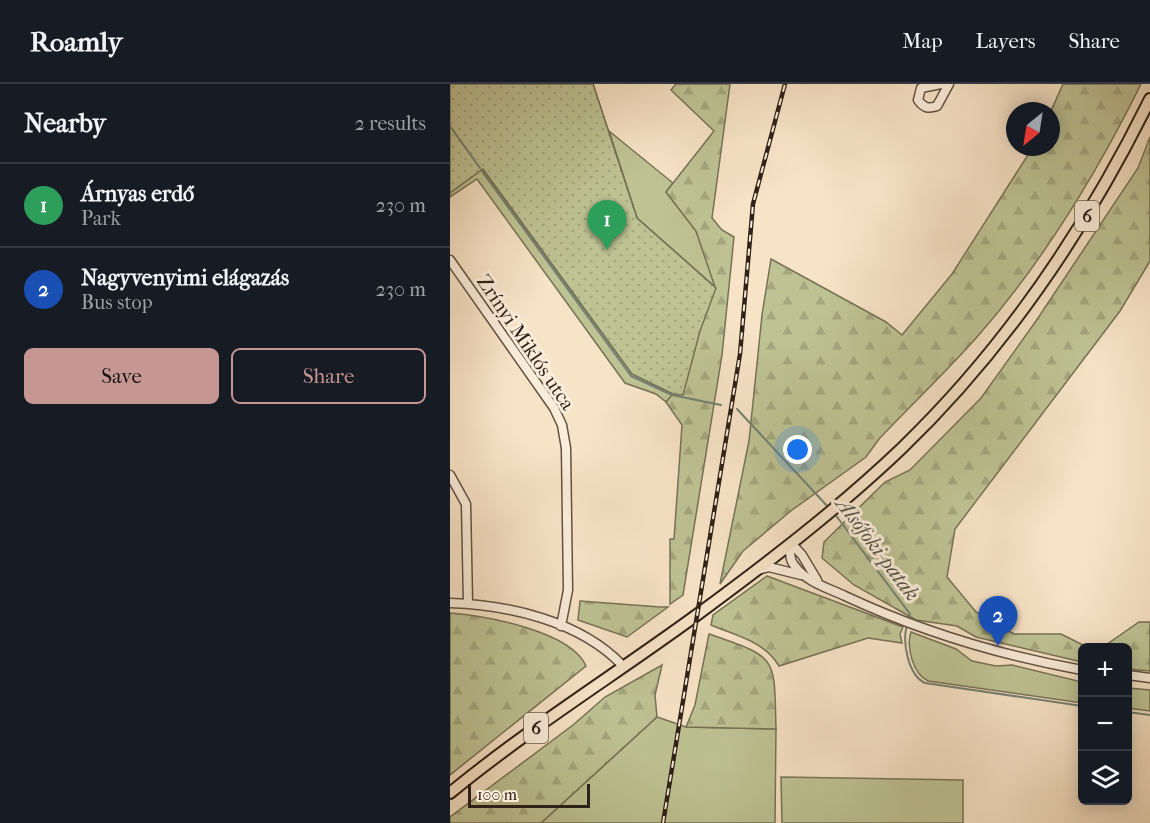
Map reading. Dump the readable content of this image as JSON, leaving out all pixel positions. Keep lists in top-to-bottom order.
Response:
{
  "streets": {
    "main road": ["6"],
    "street": ["Zrínyi Miklós utca"]
  },
  "water": ["Alsófoki-patak"],
  "scale_bar": "100 m",
  "north": "bottom left",
  "page": {
    "header": "Roamly",
    "nav": ["Map", "Layers", "Share"],
    "heading": ["Nearby", "2 results"],
    "list": [
      {
        "mark": "1",
        "name": "Árnyas erdő",
        "note": "Park",
        "value": "230 m"
      },
      {
        "mark": "2",
        "name": "Nagyvenyimi elágazás",
        "note": "Bus stop",
        "value": "230 m"
      }
    ],
    "pins": ["1", "2"],
    "buttons": ["Save", "Share"],
    "map_buttons": ["+", "−"],
    "scale": "100 m"
  }
}
